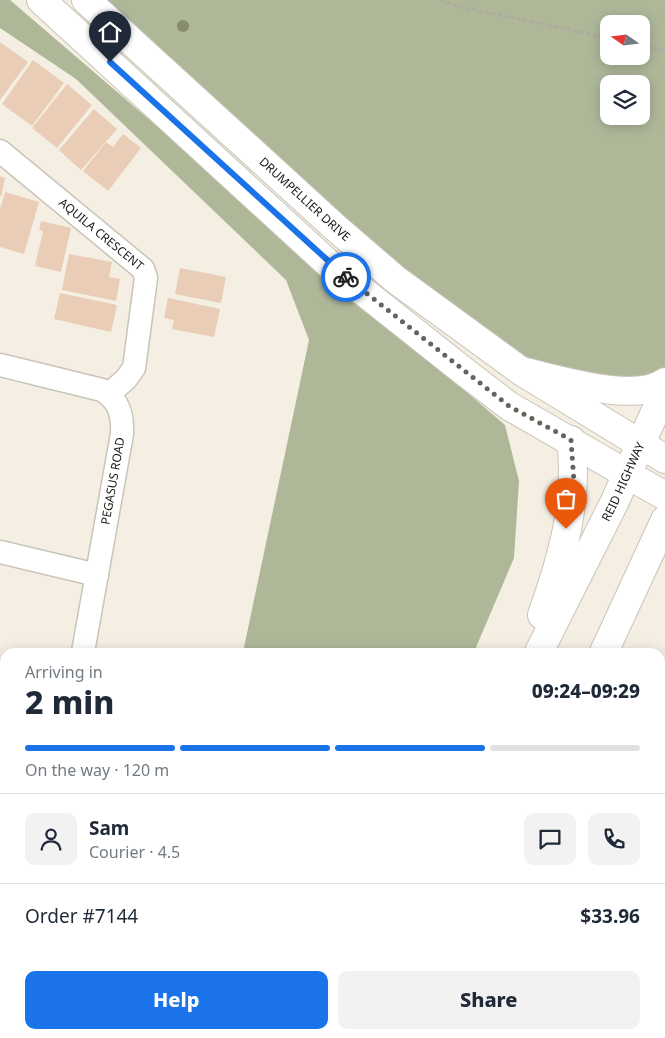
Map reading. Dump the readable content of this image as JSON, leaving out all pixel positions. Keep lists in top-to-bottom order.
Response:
{
  "streets": {
    "main road": ["DRUMPELLIER DRIVE", "REID HIGHWAY"],
    "street": ["AQUILA CRESCENT", "PEGASUS ROAD"]
  },
  "crossings": [
    ["DRUMPELLIER DRIVE", "REID HIGHWAY"],
    ["AQUILA CRESCENT", "PEGASUS ROAD"]
  ],
  "north": "left",
  "page": {
    "heading": ["2 min", "Arriving in", "09:24–09:29"],
    "panel": [
      "Sam",
      "Courier · 4.5",
      "Order #7144",
      "$33.96"
    ],
    "bar": "On the way · 120 m",
    "buttons": ["Help", "Share"]
  }
}
